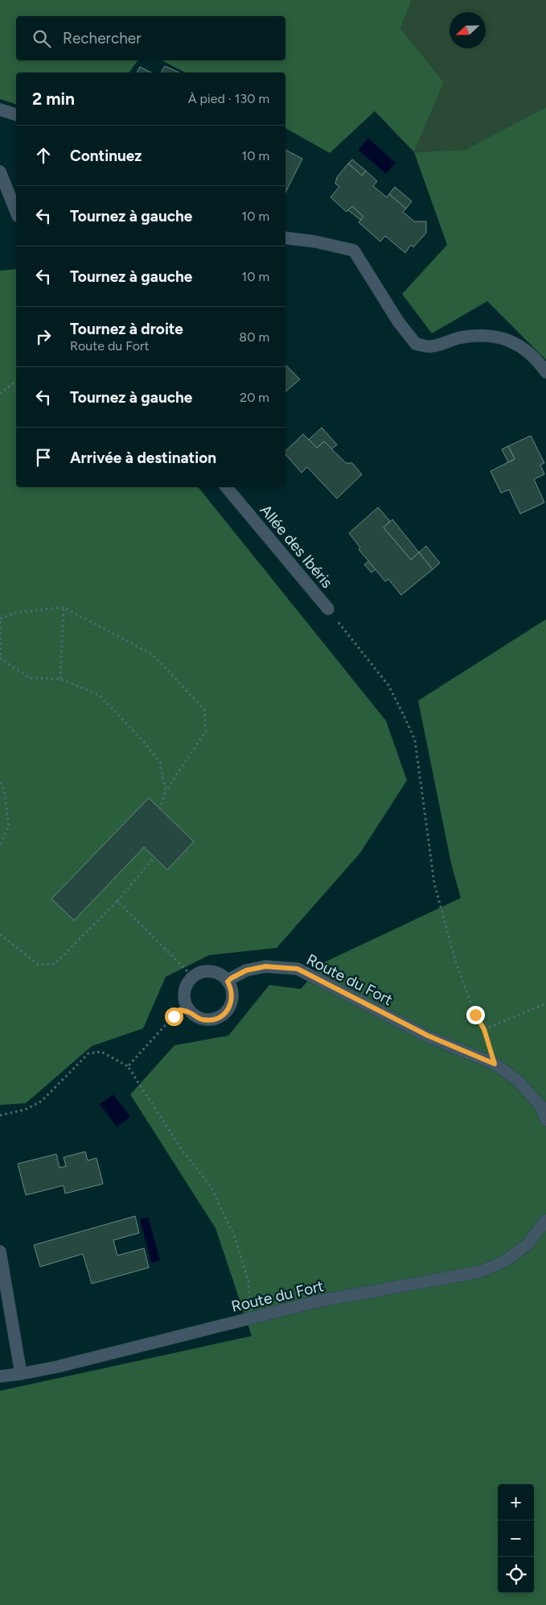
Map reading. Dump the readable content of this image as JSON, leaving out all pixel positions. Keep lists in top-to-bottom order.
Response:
{
  "streets": {
    "street": ["Allée des Ibéris", "Route du Fort"]
  },
  "north": "left",
  "page": {
    "search": "Rechercher",
    "heading": ["2 min", "À pied · 130 m"],
    "list": [
      ["Continuez", "10 m"],
      ["Tournez à gauche", "10 m"],
      ["Tournez à gauche", "10 m"],
      ["Tournez à droite", "Route du Fort", "80 m"],
      ["Tournez à gauche", "20 m"],
      "Arrivée à destination"
    ],
    "map_buttons": ["+", "−"]
  }
}
